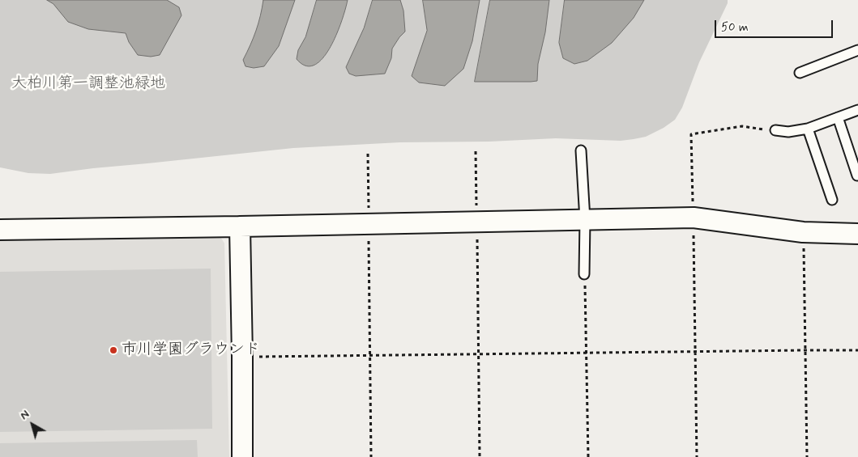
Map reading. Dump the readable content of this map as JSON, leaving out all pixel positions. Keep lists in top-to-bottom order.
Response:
{
  "parks": ["大柏川第一調整池緑地"],
  "places": ["市川学園グラウンド"],
  "scale_bar": "50 m",
  "north": "top left"
}
